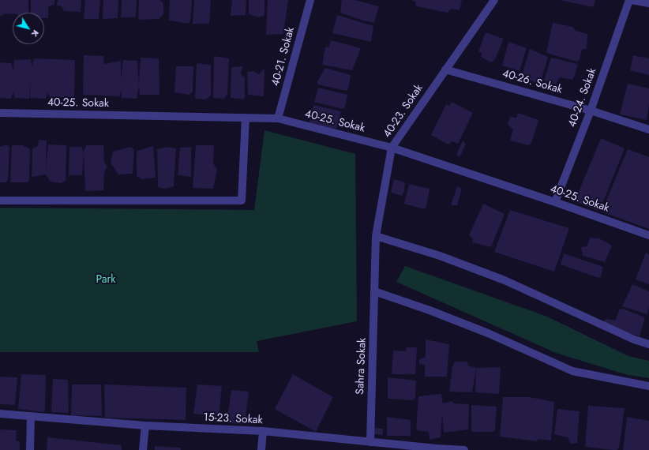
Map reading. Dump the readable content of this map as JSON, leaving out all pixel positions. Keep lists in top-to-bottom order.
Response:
{
  "streets": {
    "street": [
      "40-21. Sokak",
      "40-26. Sokak",
      "40-24. Sokak",
      "40-25. Sokak",
      "40-23. Sokak",
      "Sahra Sokak",
      "15-23. Sokak"
    ]
  },
  "crossings": [
    ["40-21. Sokak", "40-25. Sokak"],
    ["40-26. Sokak", "40-24. Sokak"],
    ["40-26. Sokak", "40-23. Sokak"],
    ["40-24. Sokak", "40-25. Sokak"],
    ["40-25. Sokak", "40-23. Sokak"],
    ["40-23. Sokak", "Sahra Sokak"],
    ["Sahra Sokak", "15-23. Sokak"]
  ],
  "parks": ["Park"],
  "north": "bottom right"
}
